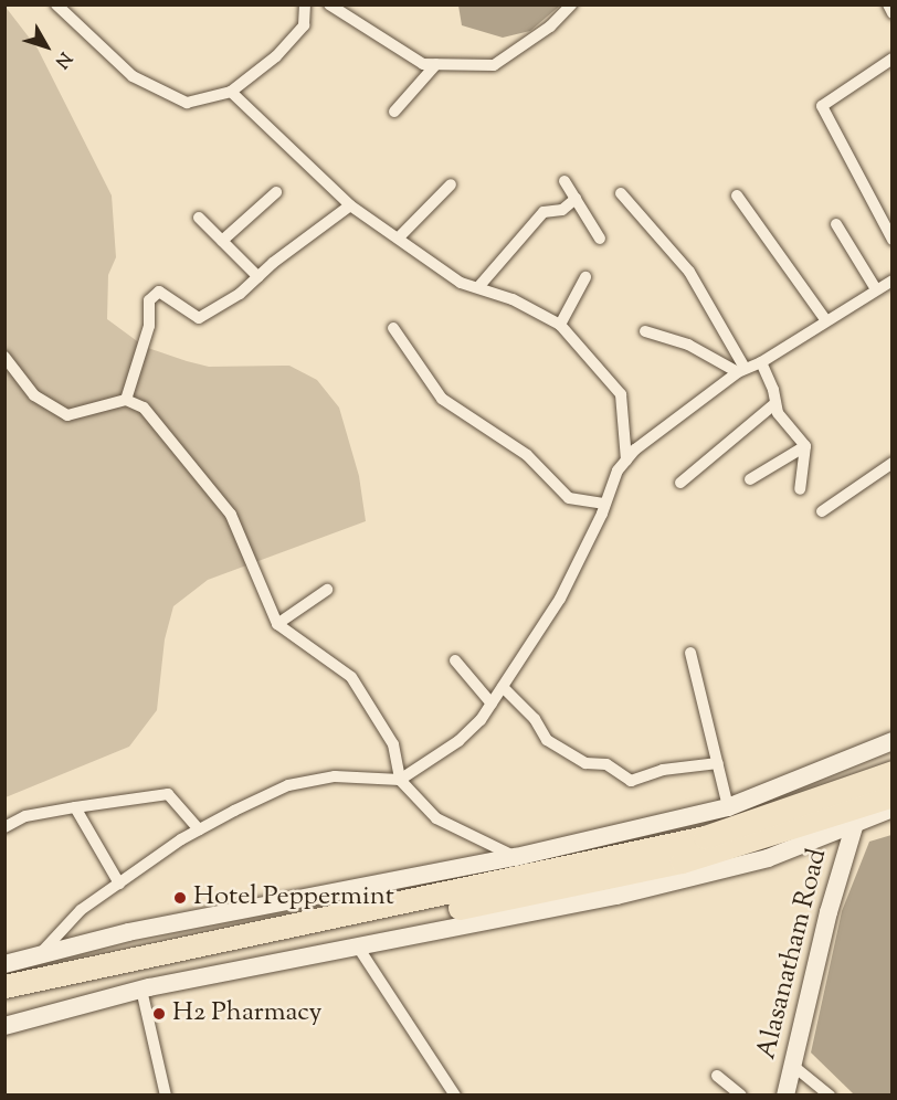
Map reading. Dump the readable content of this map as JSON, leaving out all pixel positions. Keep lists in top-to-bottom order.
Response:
{
  "streets": {
    "street": ["Alasanatham Road"]
  },
  "places": ["Hotel Peppermint", "H2 Pharmacy"],
  "north": "bottom right"
}
